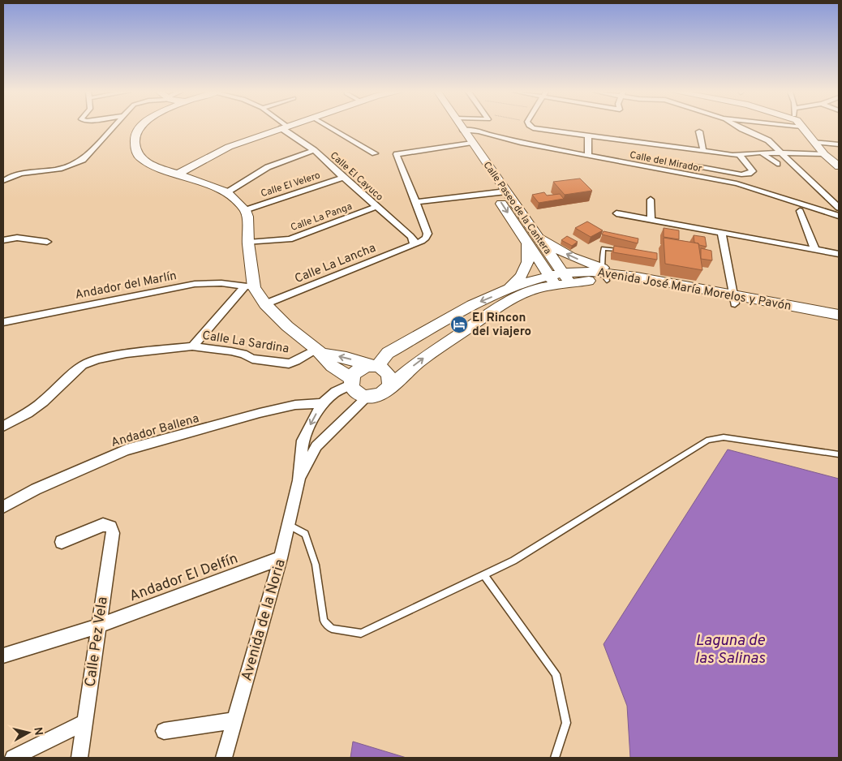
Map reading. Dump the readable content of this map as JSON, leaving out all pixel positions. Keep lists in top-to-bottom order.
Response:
{
  "streets": {
    "main road": ["Calle Paseo de la Cantera"],
    "street": [
      "Calle del Mirador",
      "Calle El Cayuco",
      "Calle El Velero",
      "Calle La Panga",
      "Calle La Lancha",
      "Andador del Marlín",
      "Avenida José María Morelos y Pavón",
      "Calle La Sardina",
      "Andador Ballena",
      "Andador El Delfín",
      "Avenida de la Noria",
      "Calle Pez Vela"
    ]
  },
  "crossings": [
    ["Calle del Mirador", "Calle Paseo de la Cantera"],
    ["Calle El Cayuco", "Calle El Velero"],
    ["Calle El Cayuco", "Calle La Panga"],
    ["Calle El Cayuco", "Calle La Lancha"],
    ["Andador Ballena", "Avenida de la Noria"],
    ["Andador El Delfín", "Avenida de la Noria"],
    ["Andador El Delfín", "Calle Pez Vela"]
  ],
  "water": ["Laguna de las Salinas"],
  "places": {
    "hotel": ["El Rincon del viajero"]
  },
  "north": "right"
}
